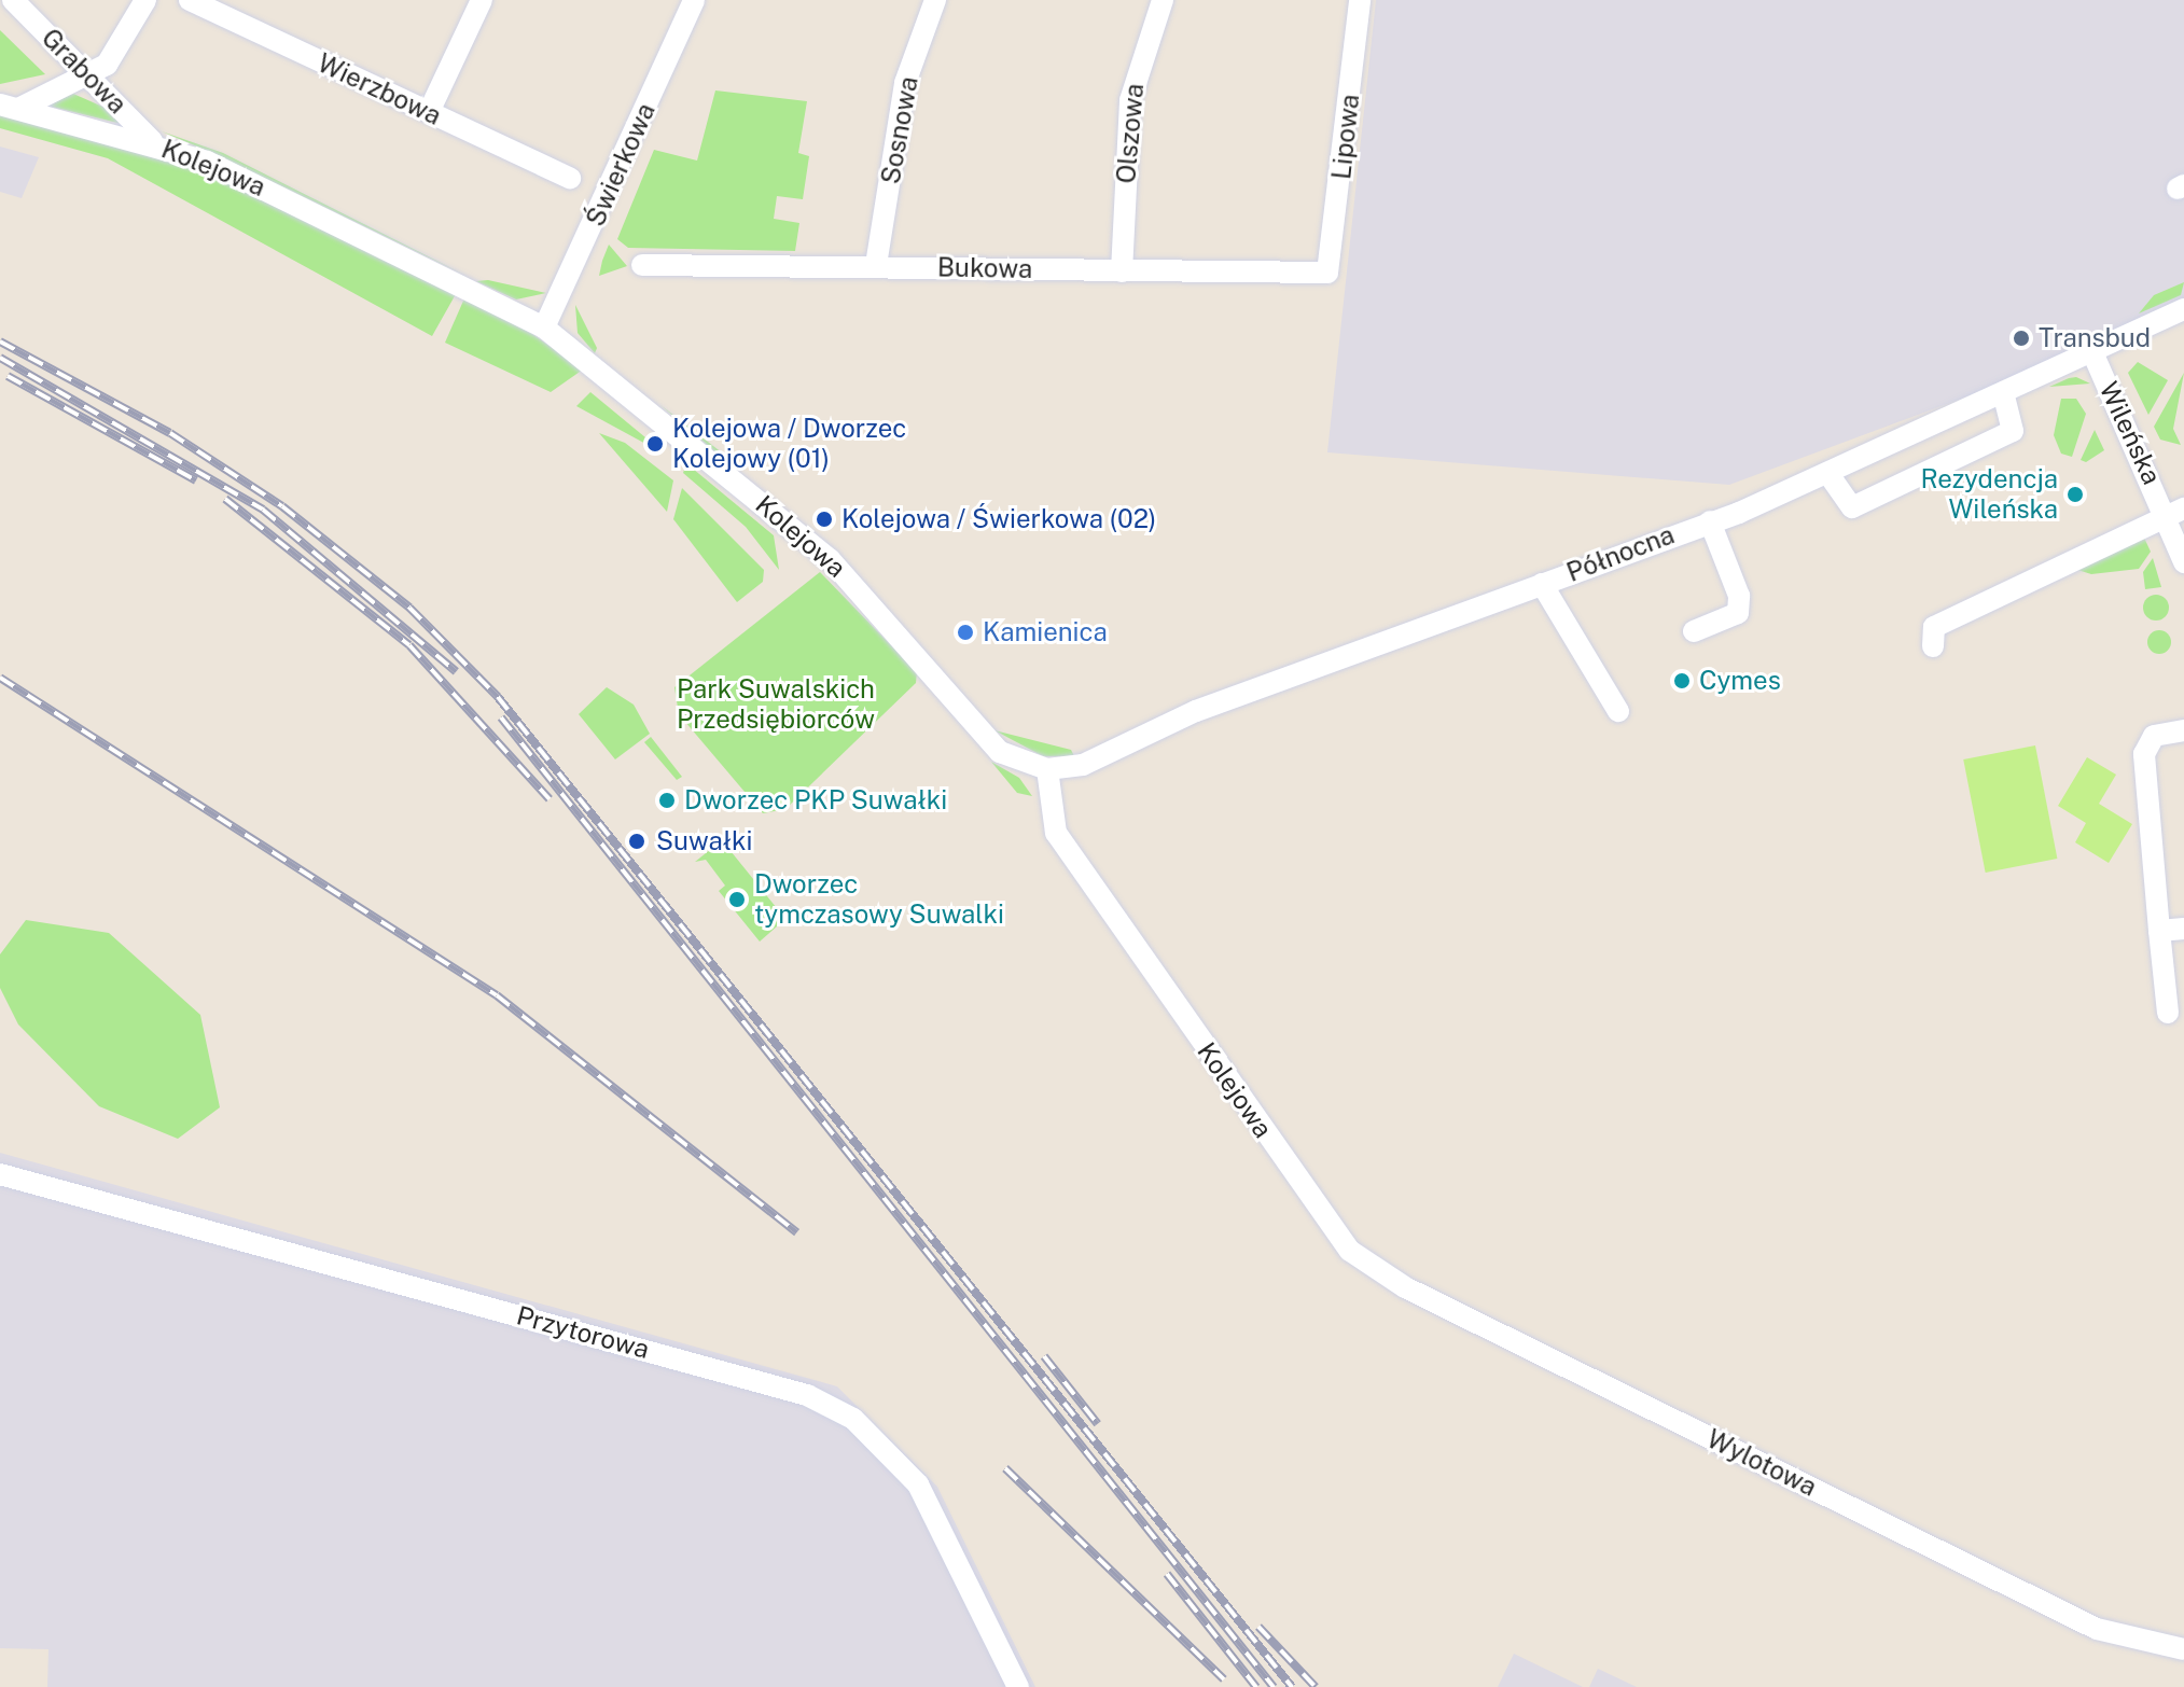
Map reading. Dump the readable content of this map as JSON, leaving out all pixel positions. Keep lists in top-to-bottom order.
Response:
{
  "streets": {
    "street": [
      "Grabowa",
      "Wierzbowa",
      "Sosnowa",
      "Olszowa",
      "Lipowa",
      "Świerkowa",
      "Kolejowa",
      "Bukowa",
      "Wileńska",
      "Północna",
      "Przytorowa",
      "Wylotowa"
    ]
  },
  "crossings": [
    ["Grabowa", "Kolejowa"],
    ["Sosnowa", "Bukowa"],
    ["Olszowa", "Bukowa"],
    ["Lipowa", "Bukowa"],
    ["Świerkowa", "Kolejowa"],
    ["Kolejowa", "Północna"],
    ["Kolejowa", "Wylotowa"],
    ["Wileńska", "Północna"]
  ],
  "parks": ["Park Suwalskich Przedsiębiorców"],
  "places": [
    "Transbud",
    "Kolejowa / Dworzec Kolejowy (01)",
    "Rezydencja Wileńska",
    "Kolejowa / Świerkowa (02)",
    "Kamienica",
    "Cymes",
    "Dworzec PKP Suwałki",
    "Suwałki",
    "Dworzec tymczasowy Suwalki"
  ]
}
